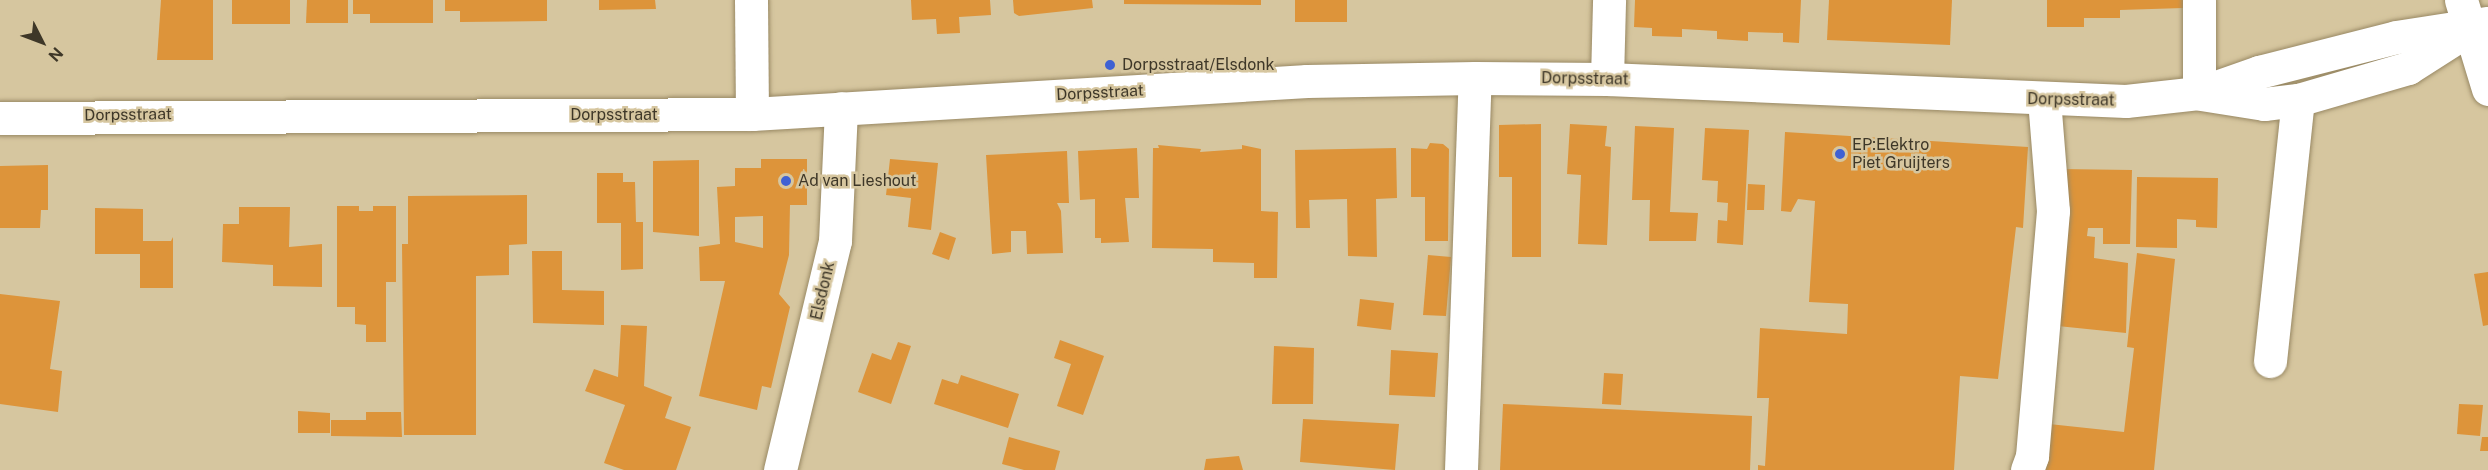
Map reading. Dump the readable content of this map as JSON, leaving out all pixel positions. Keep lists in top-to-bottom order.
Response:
{
  "streets": {
    "street": ["Dorpsstraat", "Elsdonk"]
  },
  "crossings": [
    ["Dorpsstraat", "Elsdonk"]
  ],
  "places": ["Dorpsstraat/Elsdonk", "EP:Elektro Piet Gruijters", "Ad van Lieshout"],
  "north": "bottom right"
}
